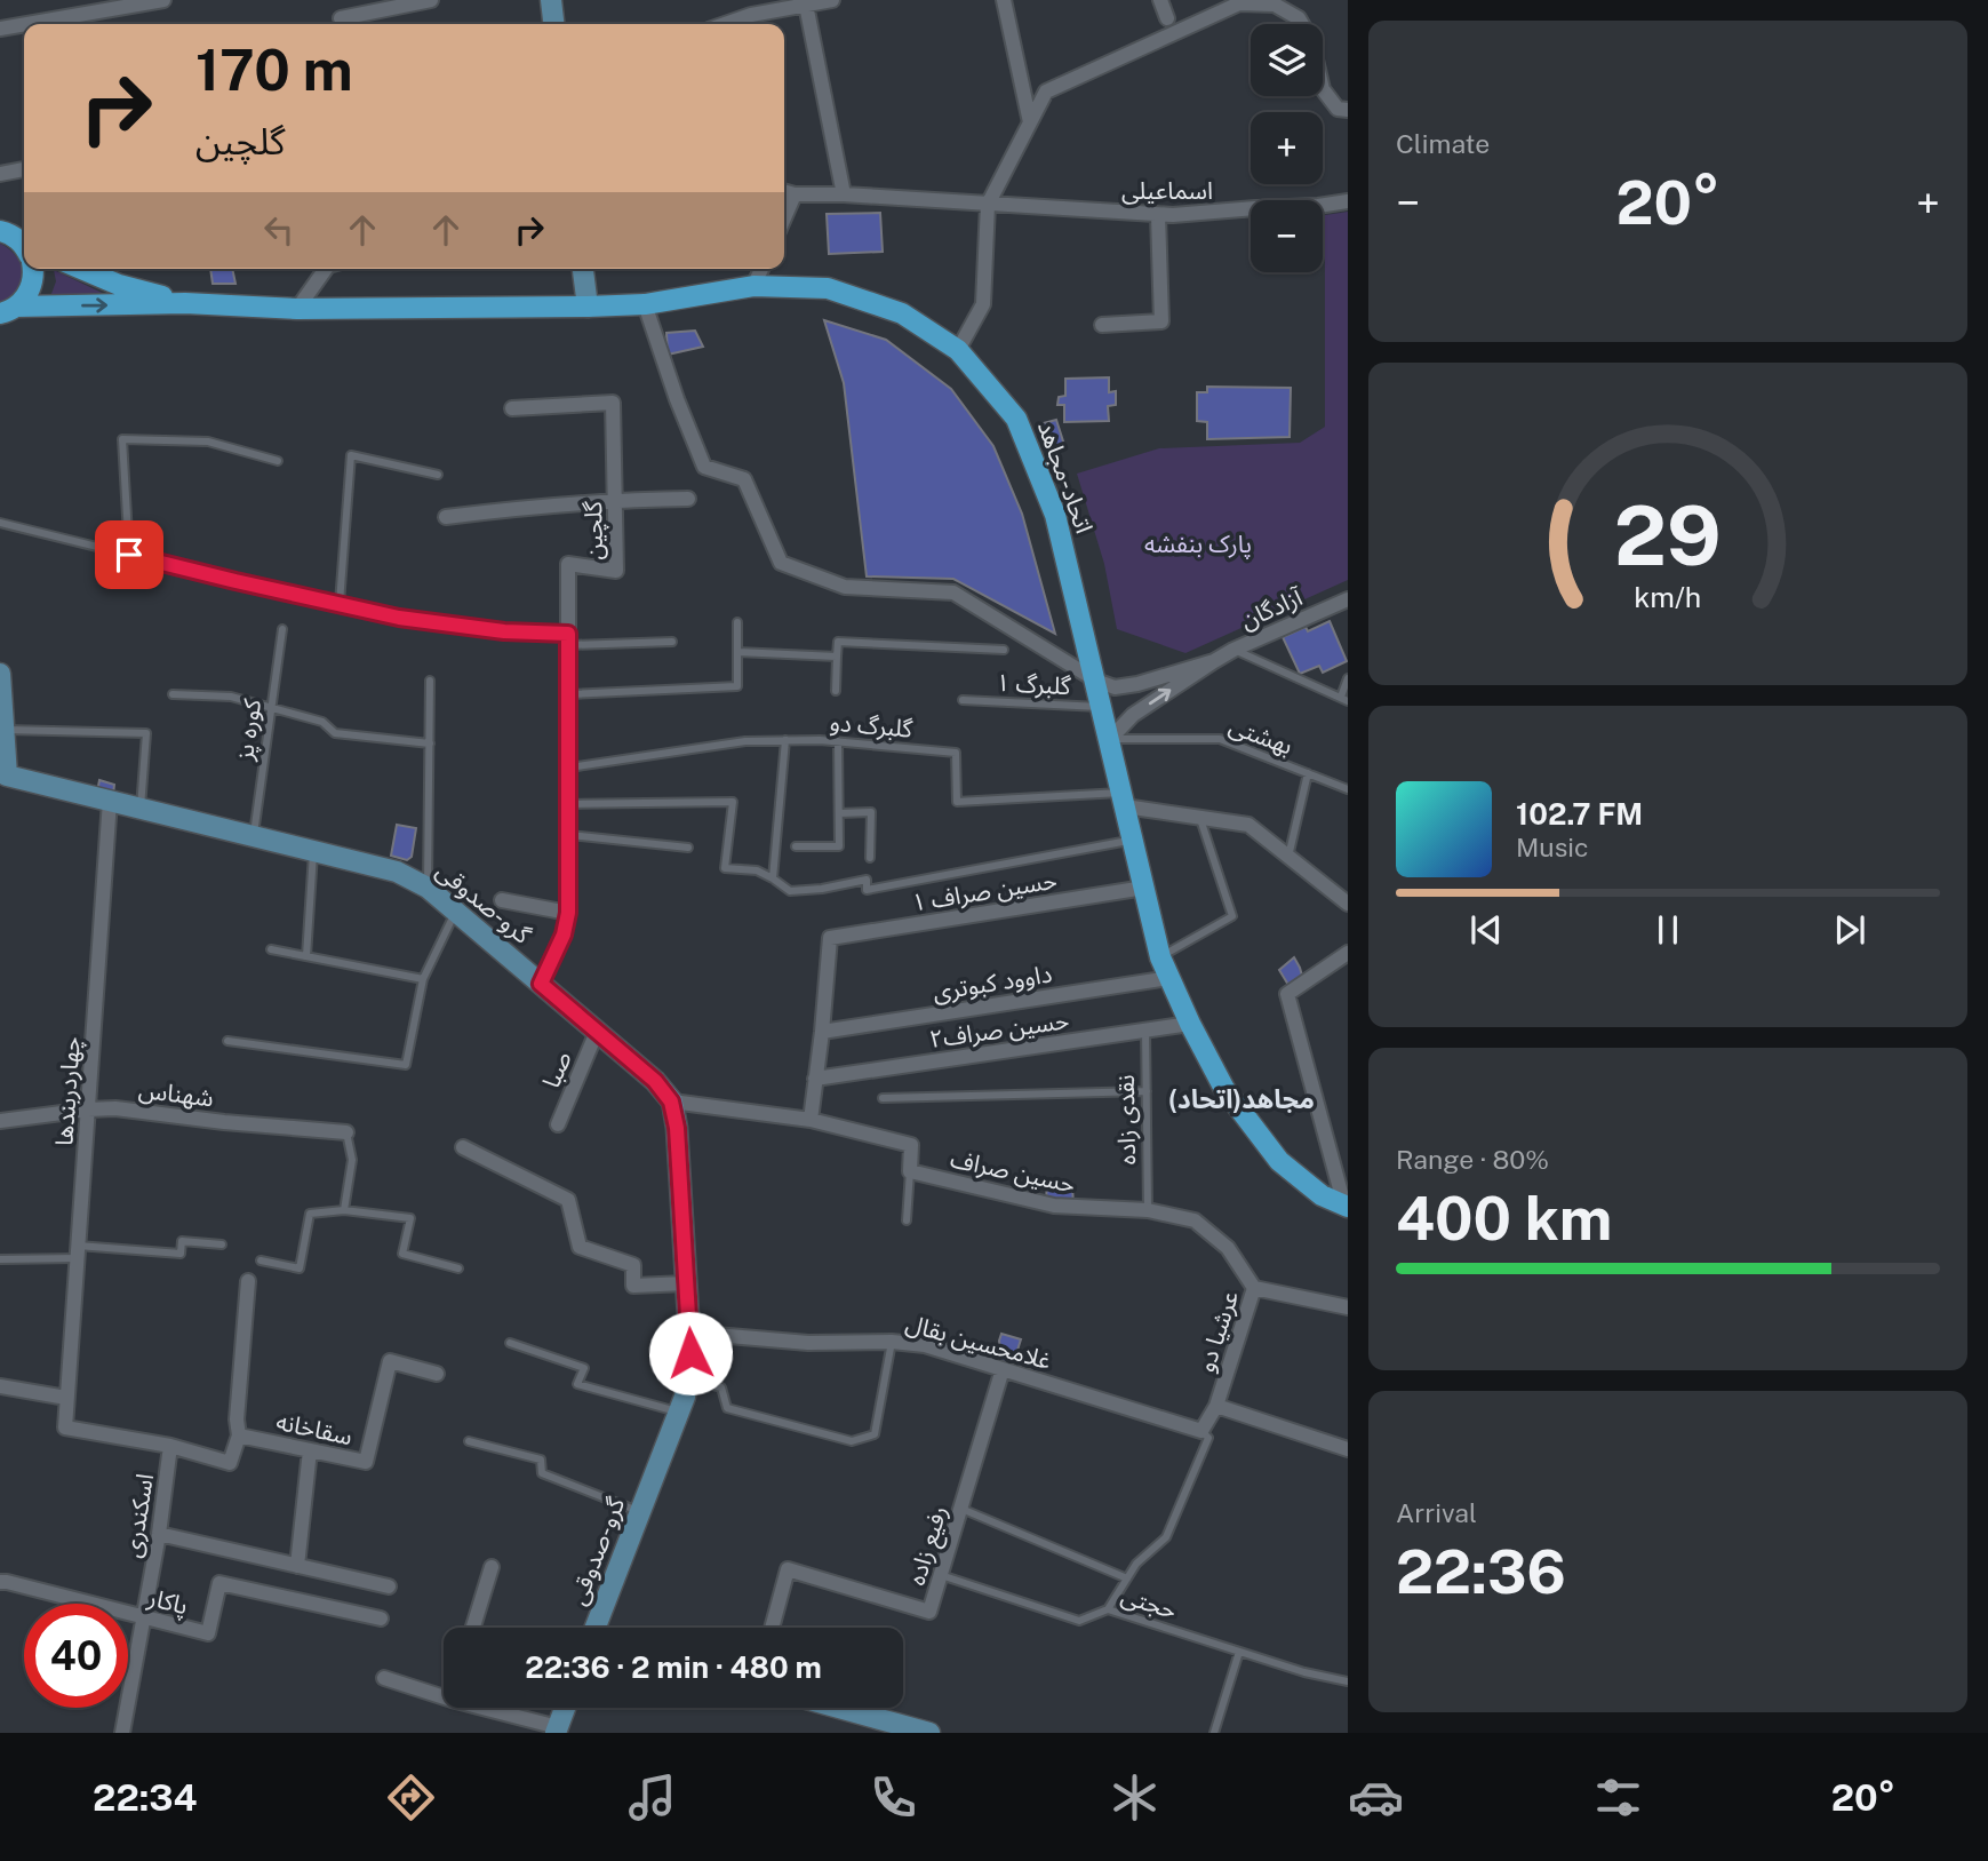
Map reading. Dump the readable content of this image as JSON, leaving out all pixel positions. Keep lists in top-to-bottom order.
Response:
{
  "streets": {
    "main road": ["اتحاد-مجاهد"],
    "street": [
      "اسماعیلی",
      "گلچین",
      "آزادگان",
      "حسین صراف ۱",
      "گرو-صدوقی",
      "داوود کبوتری",
      "حسین صراف۲",
      "صبا",
      "چهاردربندها",
      "شهناس",
      "حسین صراف",
      "عرشیا دو",
      "غلامحسین بقال",
      "سقاخانه",
      "اسکندری",
      "رفیع زاده",
      "پاکار"
    ],
    "lane": [
      "گلبرگ ۱",
      "گلبرگ دو",
      "کوره پز",
      "بهشتی",
      "نقدی زاده",
      "حجتی"
    ]
  },
  "crossings": [
    ["اتحاد-مجاهد", "گلبرگ ۱"],
    ["اتحاد-مجاهد", "گلبرگ دو"],
    ["اتحاد-مجاهد", "بهشتی"],
    ["اتحاد-مجاهد", "حسین صراف ۱"],
    ["اتحاد-مجاهد", "داوود کبوتری"],
    ["اتحاد-مجاهد", "حسین صراف۲"],
    ["گلچین", "گلبرگ دو"],
    ["گلچین", "گرو-صدوقی"],
    ["کوره پز", "گرو-صدوقی"],
    ["حسین صراف ۱", "داوود کبوتری"],
    ["گرو-صدوقی", "صبا"],
    ["گرو-صدوقی", "چهاردربندها"],
    ["گرو-صدوقی", "غلامحسین بقال"],
    ["حسین صراف۲", "نقدی زاده"],
    ["چهاردربندها", "شهناس"],
    ["نقدی زاده", "حسین صراف"],
    ["حسین صراف", "عرشیا دو"],
    ["عرشیا دو", "غلامحسین بقال"],
    ["غلامحسین بقال", "رفیع زاده"],
    ["سقاخانه", "اسکندری"],
    ["اسکندری", "پاکار"],
    ["رفیع زاده", "حجتی"]
  ],
  "districts": ["مجاهد(اتحاد)"],
  "parks": ["پارک بنفشه"],
  "page": {
    "tile": [
      "Climate",
      ["Range · 80%", "400 km"],
      ["Arrival", "22:36"]
    ],
    "map_buttons": ["+", "−"],
    "turn": ["170 m", "گلچین"],
    "heat": ["−", "20°", "+"],
    "song": ["102.7 FM", "Music"],
    "limit": "40",
    "trip": "22:36 · 2 min · 480 m",
    "tabs": ["22:34", "20°"],
    "gauge": ["29", "km/h"]
  }
}
